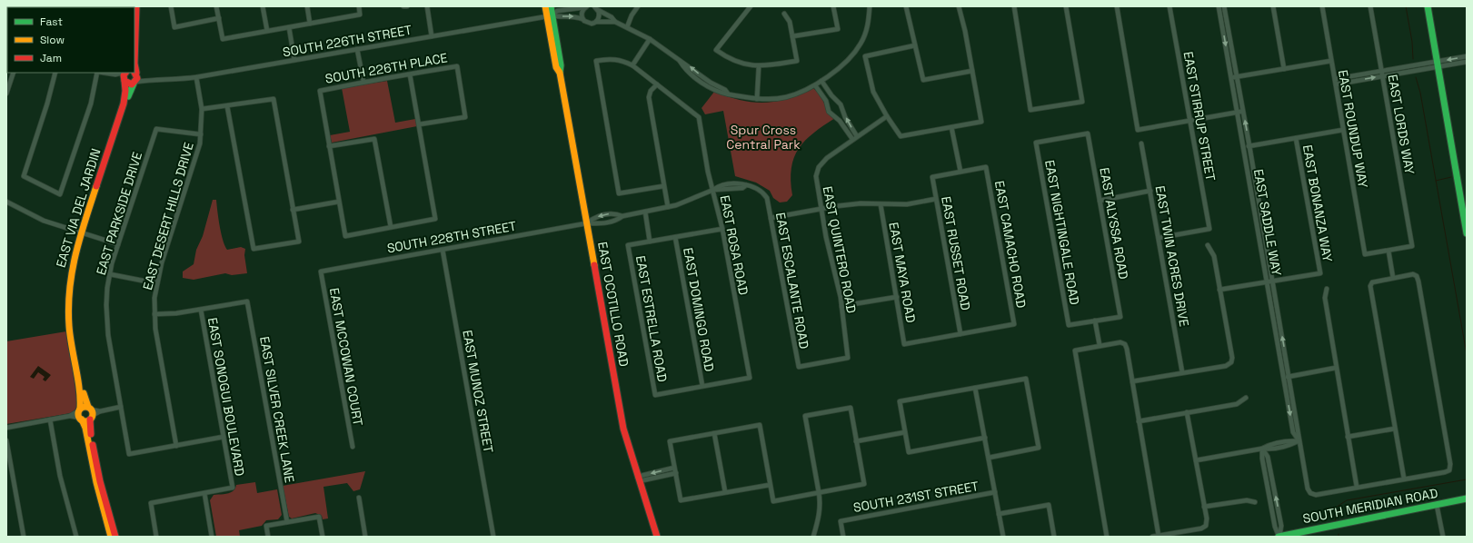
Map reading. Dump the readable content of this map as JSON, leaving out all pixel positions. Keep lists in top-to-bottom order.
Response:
{
  "streets": {
    "street": [
      "SOUTH 226TH STREET",
      "SOUTH 226TH PLACE",
      "EAST STIRRUP STREET",
      "EAST LORDS WAY",
      "EAST ROUNDUP WAY",
      "EAST BONANZA WAY",
      "EAST VIA DEL JARDIN",
      "EAST PARKSIDE DRIVE",
      "EAST DESERT HILLS DRIVE",
      "EAST SADDLE WAY",
      "EAST ALYSSA ROAD",
      "EAST NIGHTINGALE ROAD",
      "SOUTH 228TH STREET",
      "EAST CAMACHO ROAD",
      "EAST ROSA ROAD",
      "EAST QUINTERO ROAD",
      "EAST RUSSET ROAD",
      "EAST TWIN ACRES DRIVE",
      "EAST MAYA ROAD",
      "EAST ESCALANTE ROAD",
      "EAST OCOTILLO ROAD",
      "EAST DOMINGO ROAD",
      "EAST ESTRELLA ROAD",
      "EAST MCCOWAN COURT",
      "EAST MUNOZ STREET",
      "EAST SONOGUI BOULEVARD",
      "EAST SILVER CREEK LANE",
      "SOUTH 231ST STREET",
      "SOUTH MERIDIAN ROAD"
    ]
  },
  "crossings": [
    ["SOUTH 226TH STREET", "EAST VIA DEL JARDIN"],
    ["SOUTH 226TH STREET", "EAST DESERT HILLS DRIVE"],
    ["SOUTH 226TH STREET", "EAST OCOTILLO ROAD"],
    ["EAST STIRRUP STREET", "EAST TWIN ACRES DRIVE"],
    ["EAST LORDS WAY", "EAST ROUNDUP WAY"],
    ["EAST BONANZA WAY", "EAST SADDLE WAY"],
    ["EAST PARKSIDE DRIVE", "EAST DESERT HILLS DRIVE"],
    ["EAST ALYSSA ROAD", "EAST NIGHTINGALE ROAD"],
    ["SOUTH 228TH STREET", "EAST ROSA ROAD"],
    ["SOUTH 228TH STREET", "EAST ESCALANTE ROAD"],
    ["SOUTH 228TH STREET", "EAST OCOTILLO ROAD"],
    ["SOUTH 228TH STREET", "EAST ESTRELLA ROAD"],
    ["SOUTH 228TH STREET", "EAST MCCOWAN COURT"],
    ["SOUTH 228TH STREET", "EAST MUNOZ STREET"],
    ["EAST CAMACHO ROAD", "EAST RUSSET ROAD"],
    ["EAST CAMACHO ROAD", "EAST MAYA ROAD"],
    ["EAST ROSA ROAD", "EAST DOMINGO ROAD"],
    ["EAST ROSA ROAD", "EAST ESTRELLA ROAD"],
    ["EAST QUINTERO ROAD", "EAST ESCALANTE ROAD"],
    ["EAST RUSSET ROAD", "EAST MAYA ROAD"],
    ["EAST DOMINGO ROAD", "EAST ESTRELLA ROAD"],
    ["EAST SONOGUI BOULEVARD", "EAST SILVER CREEK LANE"]
  ],
  "parks": ["Spur Cross Central Park"],
  "legend": ["Fast", "Slow", "Jam"]
}
